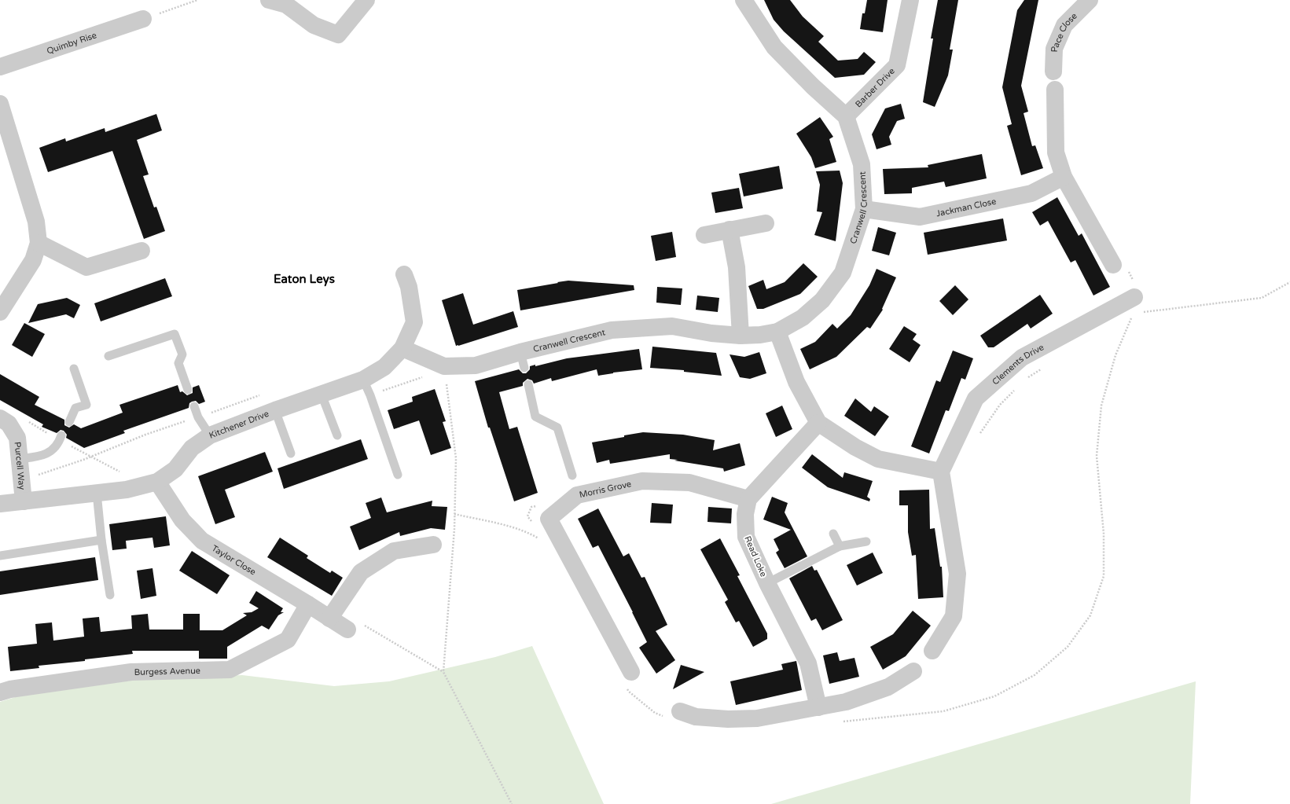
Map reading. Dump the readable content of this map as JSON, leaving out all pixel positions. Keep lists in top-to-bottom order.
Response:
{
  "streets": {
    "street": [
      "Pace Close",
      "Quimby Rise",
      "Barber Drive",
      "Jackman Close",
      "Cranwell Crescent",
      "Clements Drive",
      "Kitchener Drive",
      "Purcell Way",
      "Morris Grove",
      "Read Loke",
      "Taylor Close",
      "Burgess Avenue"
    ]
  },
  "crossings": [
    ["Barber Drive", "Cranwell Crescent"],
    ["Jackman Close", "Cranwell Crescent"],
    ["Cranwell Crescent", "Kitchener Drive"],
    ["Kitchener Drive", "Purcell Way"],
    ["Kitchener Drive", "Taylor Close"],
    ["Morris Grove", "Read Loke"],
    ["Taylor Close", "Burgess Avenue"]
  ],
  "districts": ["Eaton Leys"]
}
